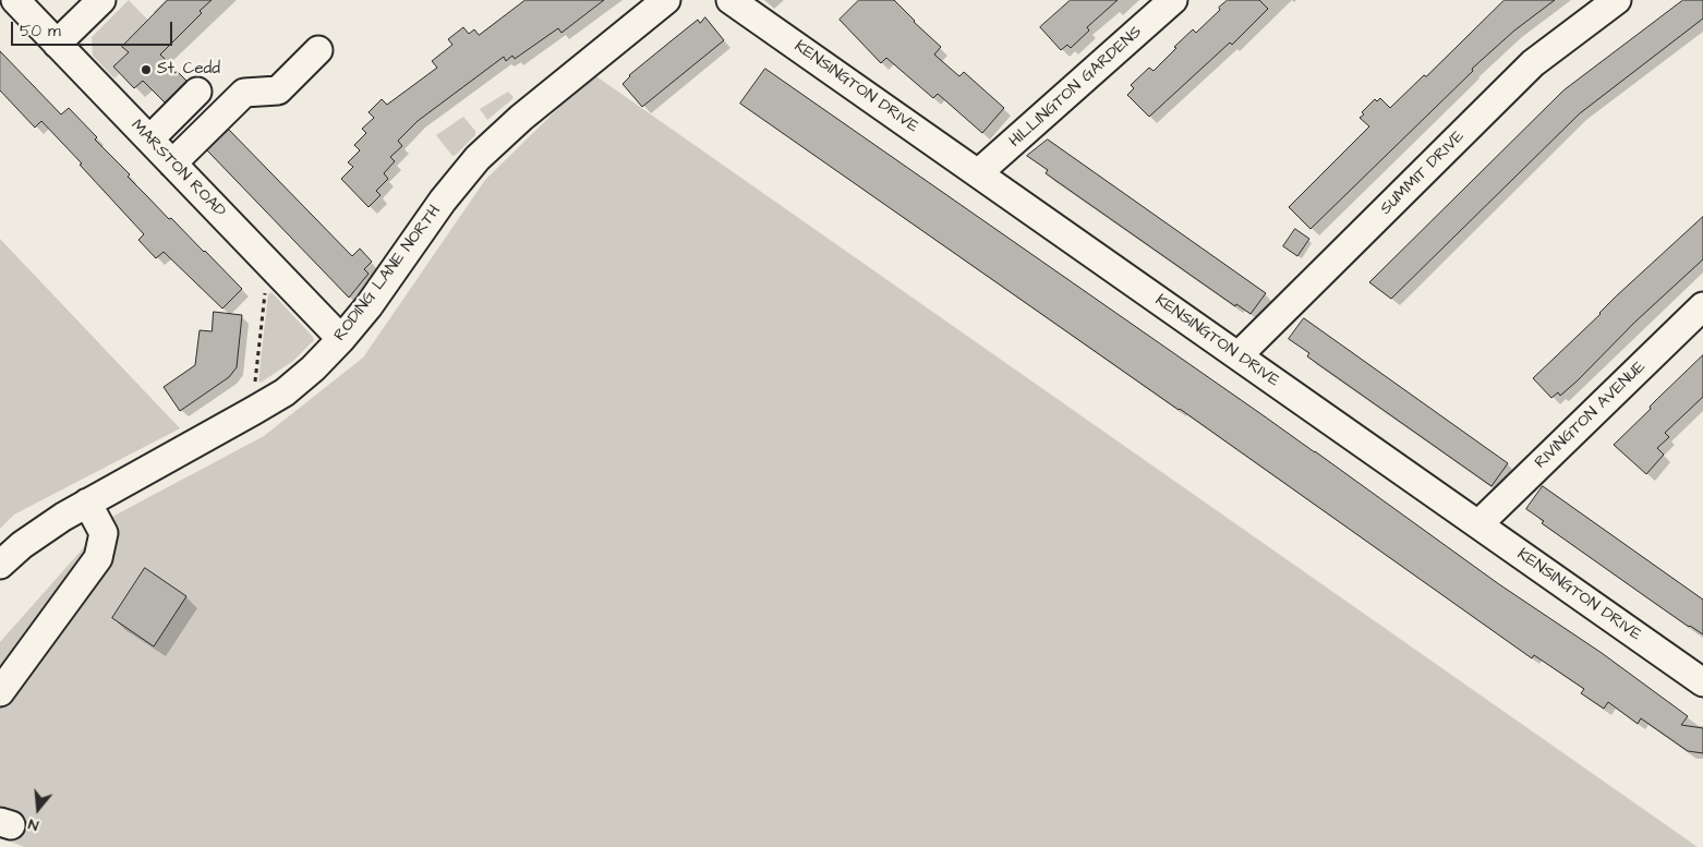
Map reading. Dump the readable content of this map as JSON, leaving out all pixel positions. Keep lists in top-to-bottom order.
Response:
{
  "streets": {
    "street": [
      "KENSINGTON DRIVE",
      "HILLINGTON GARDENS",
      "MARSTON ROAD",
      "SUMMIT DRIVE",
      "RODING LANE NORTH",
      "RIVINGTON AVENUE"
    ]
  },
  "crossings": [
    ["KENSINGTON DRIVE", "HILLINGTON GARDENS"],
    ["KENSINGTON DRIVE", "SUMMIT DRIVE"],
    ["KENSINGTON DRIVE", "RIVINGTON AVENUE"],
    ["MARSTON ROAD", "RODING LANE NORTH"]
  ],
  "places": ["St. Cedd"],
  "scale_bar": "50 m",
  "north": "bottom"
}
